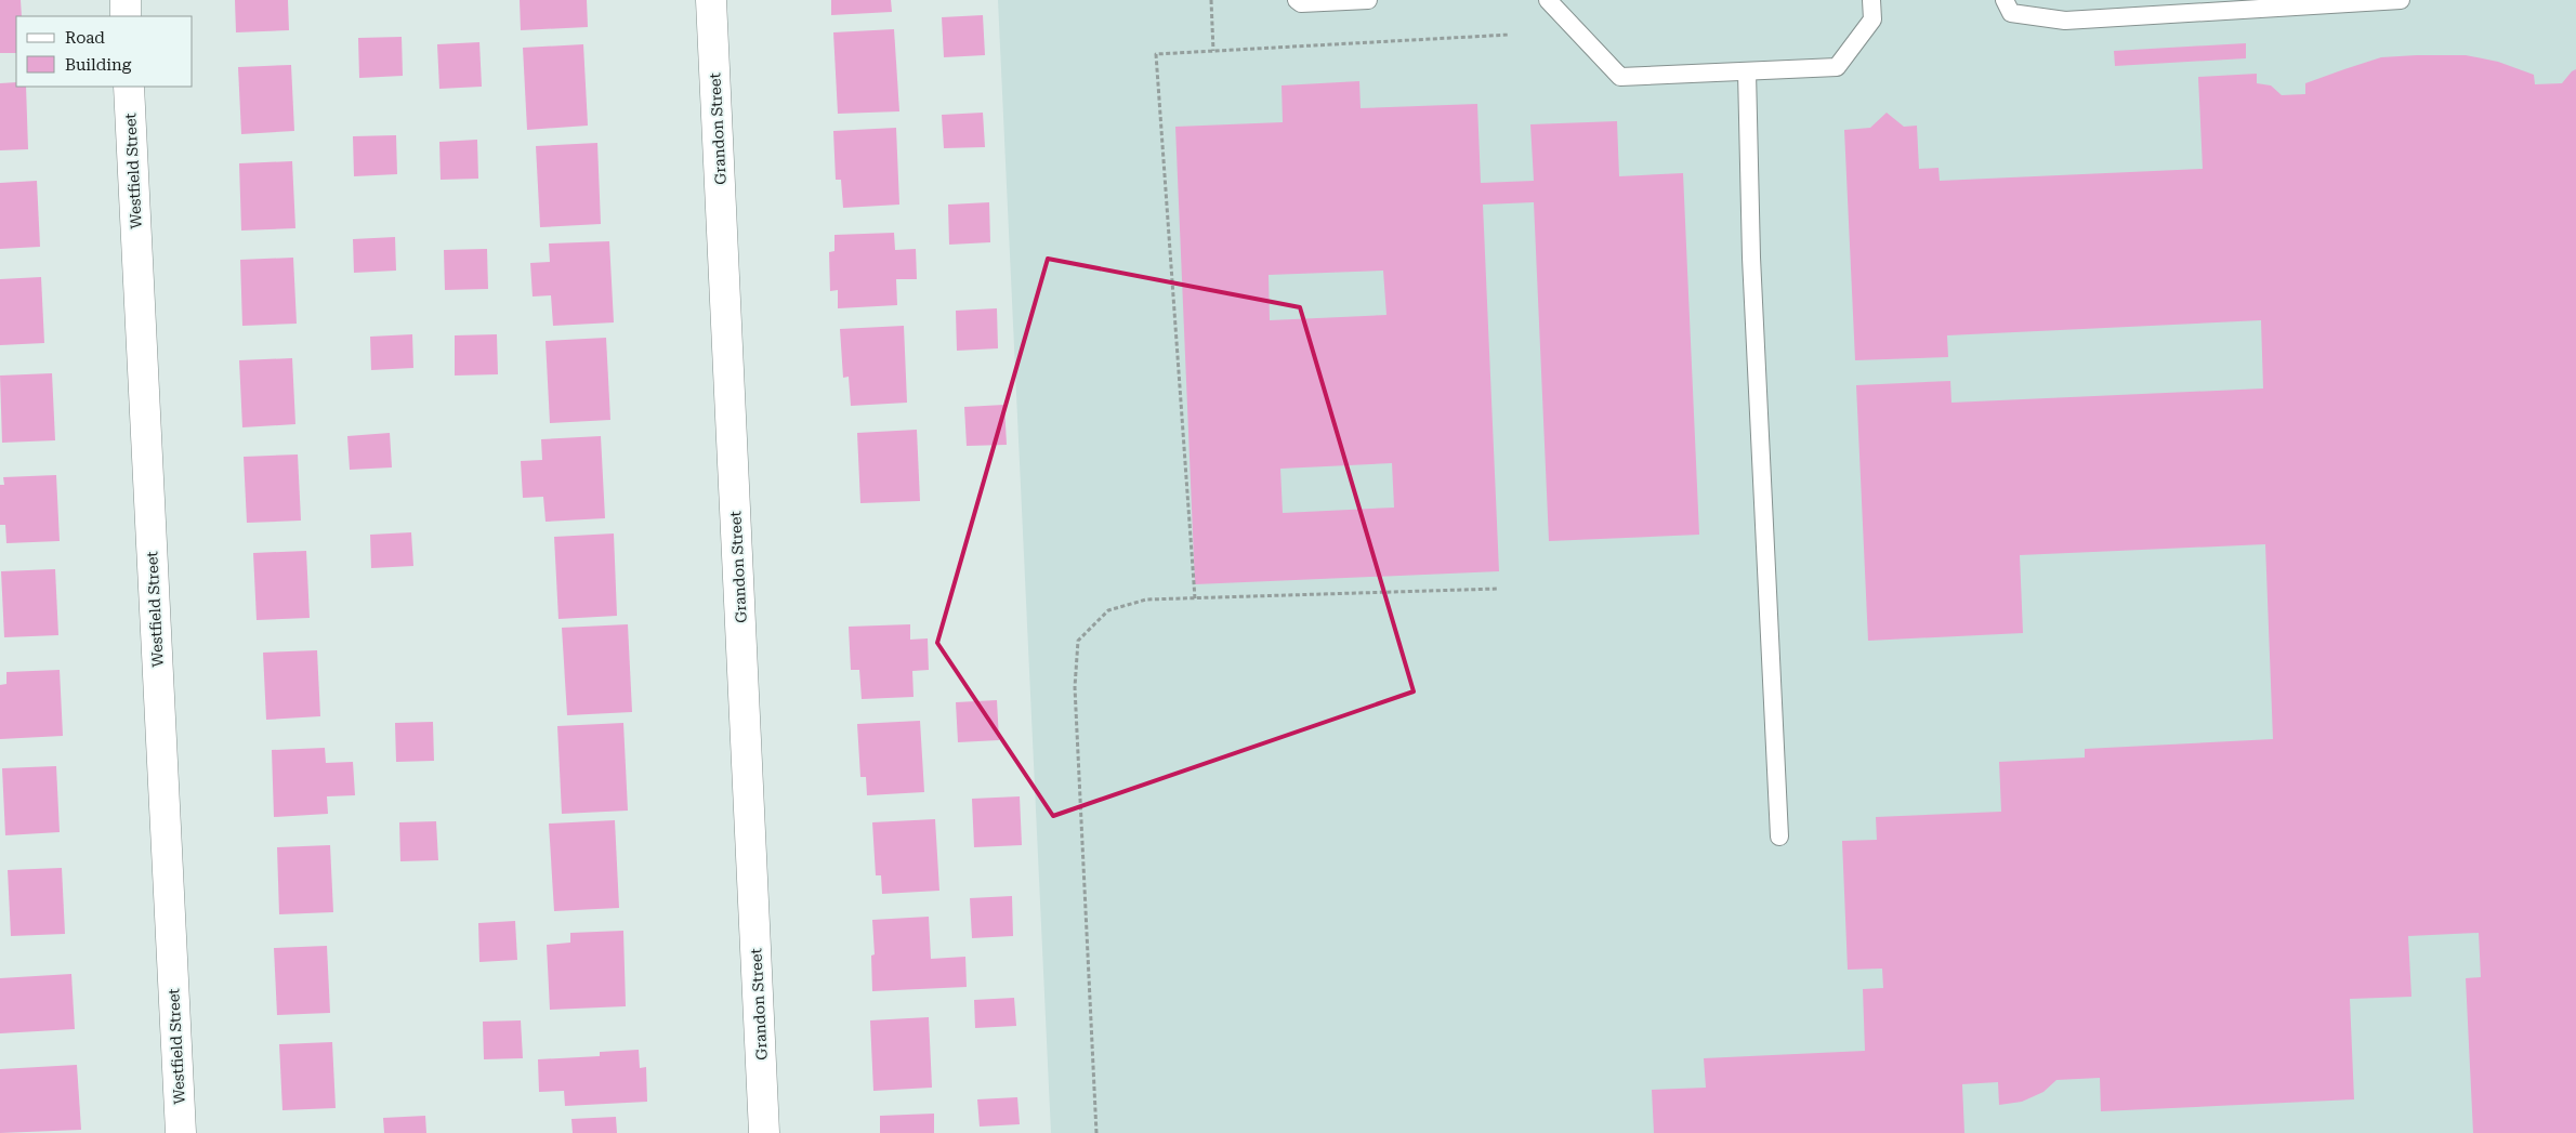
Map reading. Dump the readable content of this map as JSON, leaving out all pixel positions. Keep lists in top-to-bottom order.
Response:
{
  "streets": {
    "street": ["Grandon Street", "Westfield Street"]
  },
  "legend": ["Road", "Building"]
}
